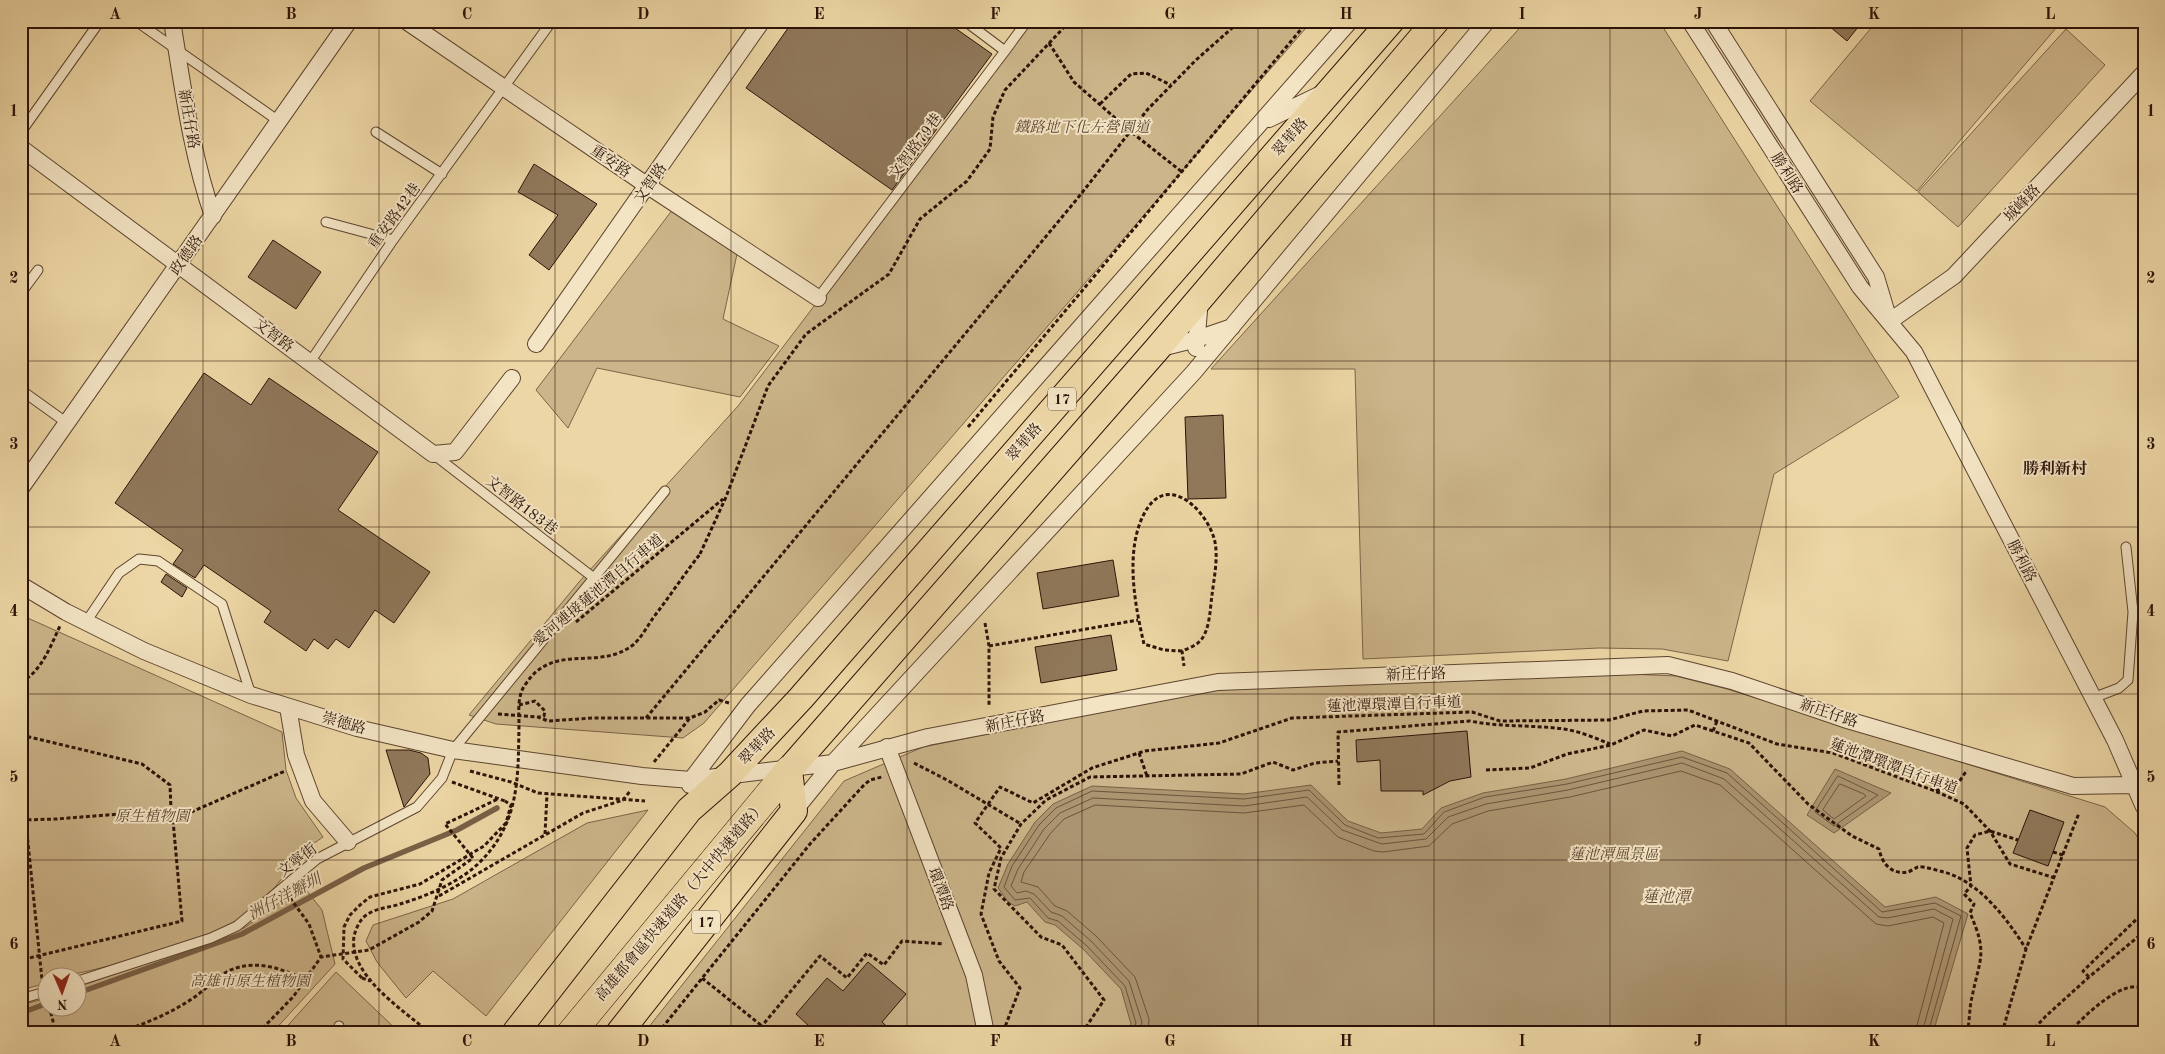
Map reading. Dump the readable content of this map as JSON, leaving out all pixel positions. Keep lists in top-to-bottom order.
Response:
{
  "streets": {
    "highway": ["高雄都會區快速道路（大中快速道路）"],
    "main road": ["翠華路", "17"],
    "street": [
      "新庄仔路",
      "重安路",
      "勝利路",
      "文智路",
      "城峰路",
      "政德路",
      "崇德路",
      "環潭路"
    ],
    "lane": [
      "文智路79巷",
      "重安路42巷",
      "文智路183巷",
      "文寧街"
    ],
    "path": ["愛河連接蓮池潭自行車道", "蓮池潭環潭自行車道"]
  },
  "crossings": [
    ["新庄仔路", "翠華路"],
    ["新庄仔路", "勝利路"],
    ["新庄仔路", "政德路"],
    ["新庄仔路", "17"],
    ["新庄仔路", "崇德路"],
    ["新庄仔路", "環潭路"],
    ["新庄仔路", "高雄都會區快速道路（大中快速道路）"],
    ["翠華路", "崇德路"],
    ["文智路79巷", "重安路"],
    ["重安路", "文智路"],
    ["重安路", "重安路42巷"],
    ["勝利路", "城峰路"],
    ["文智路", "重安路42巷"],
    ["文智路", "政德路"],
    ["文智路", "文智路183巷"],
    ["17", "高雄都會區快速道路（大中快速道路）"],
    ["文智路183巷", "文寧街"],
    ["崇德路", "文寧街"]
  ],
  "districts": ["勝利新村"],
  "water": ["洲仔洋瓣圳", "蓮池潭"],
  "parks": [
    "鐵路地下化左營園道",
    "原生植物園",
    "蓮池潭風景區",
    "高雄市原生植物園"
  ],
  "north": "bottom",
  "grid": {
    "columns": [
      "A",
      "B",
      "C",
      "D",
      "E",
      "F",
      "G",
      "H",
      "I",
      "J",
      "K",
      "L"
    ],
    "rows": [
      "1",
      "2",
      "3",
      "4",
      "5",
      "6"
    ]
  }
}
